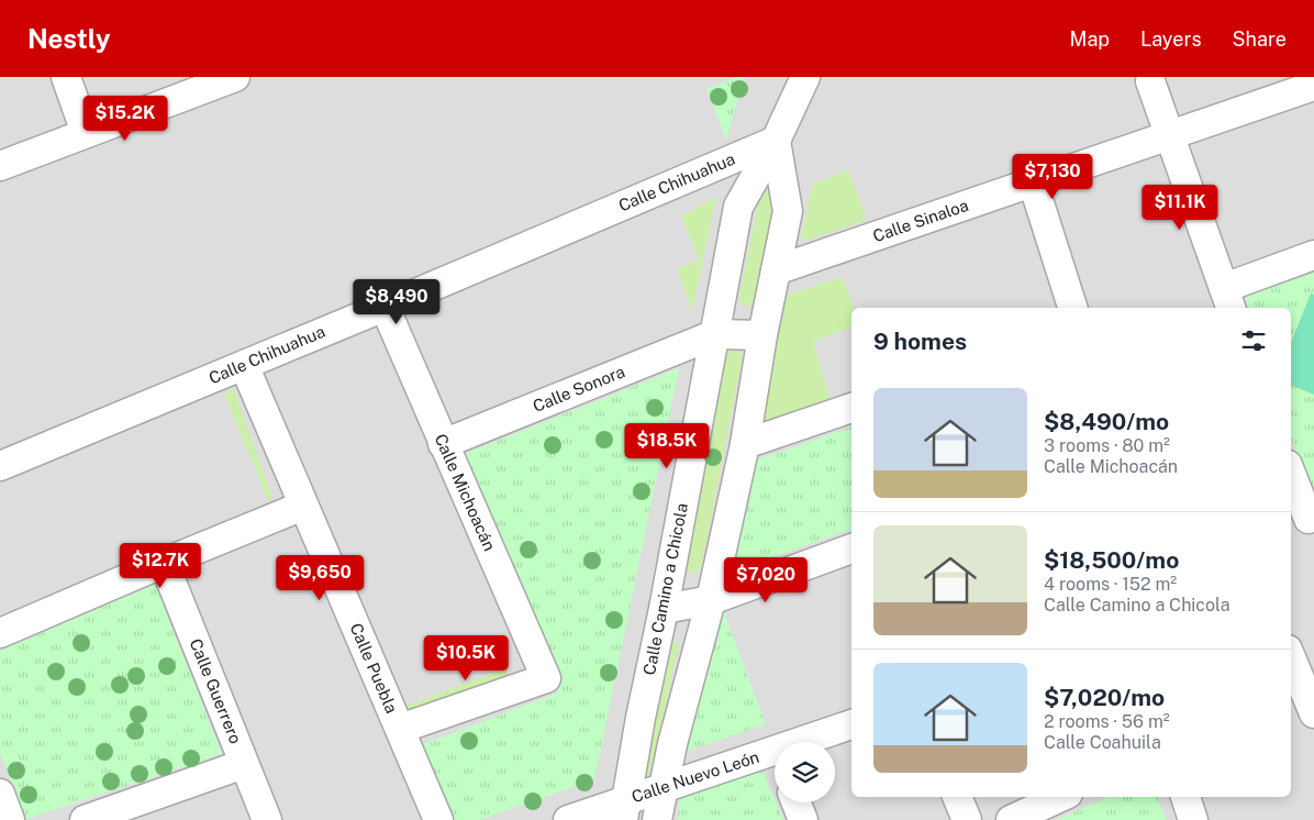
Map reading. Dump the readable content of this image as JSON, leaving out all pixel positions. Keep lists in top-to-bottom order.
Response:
{
  "streets": {
    "street": [
      "Calle Chihuahua",
      "Calle Sinaloa",
      "Calle Sonora",
      "Calle Michoacán",
      "Calle Camino a Chicola",
      "Calle Puebla",
      "Calle Guerrero",
      "Calle Nuevo León"
    ]
  },
  "crossings": [
    ["Calle Chihuahua", "Calle Michoacán"],
    ["Calle Chihuahua", "Calle Camino a Chicola"],
    ["Calle Chihuahua", "Calle Puebla"],
    ["Calle Sonora", "Calle Michoacán"],
    ["Calle Sonora", "Calle Camino a Chicola"],
    ["Calle Michoacán", "Calle Puebla"],
    ["Calle Camino a Chicola", "Calle Nuevo León"]
  ],
  "page": {
    "header": "Nestly",
    "nav": ["Map", "Layers", "Share"],
    "price": [
      "$15.2K",
      "$7,130",
      "$11.1K",
      "$8,490",
      "$18.5K",
      "$12.7K",
      "$9,650",
      "$7,020",
      "$10.5K"
    ],
    "heading": "9 homes",
    "list": [
      {
        "name": "$8,490/mo",
        "note": "3 rooms · 80 m² · Calle Michoacán"
      },
      {
        "name": "$18,500/mo",
        "note": "4 rooms · 152 m² · Calle Camino a Chicola"
      },
      {
        "name": "$7,020/mo",
        "note": "2 rooms · 56 m² · Calle Coahuila"
      }
    ]
  }
}
